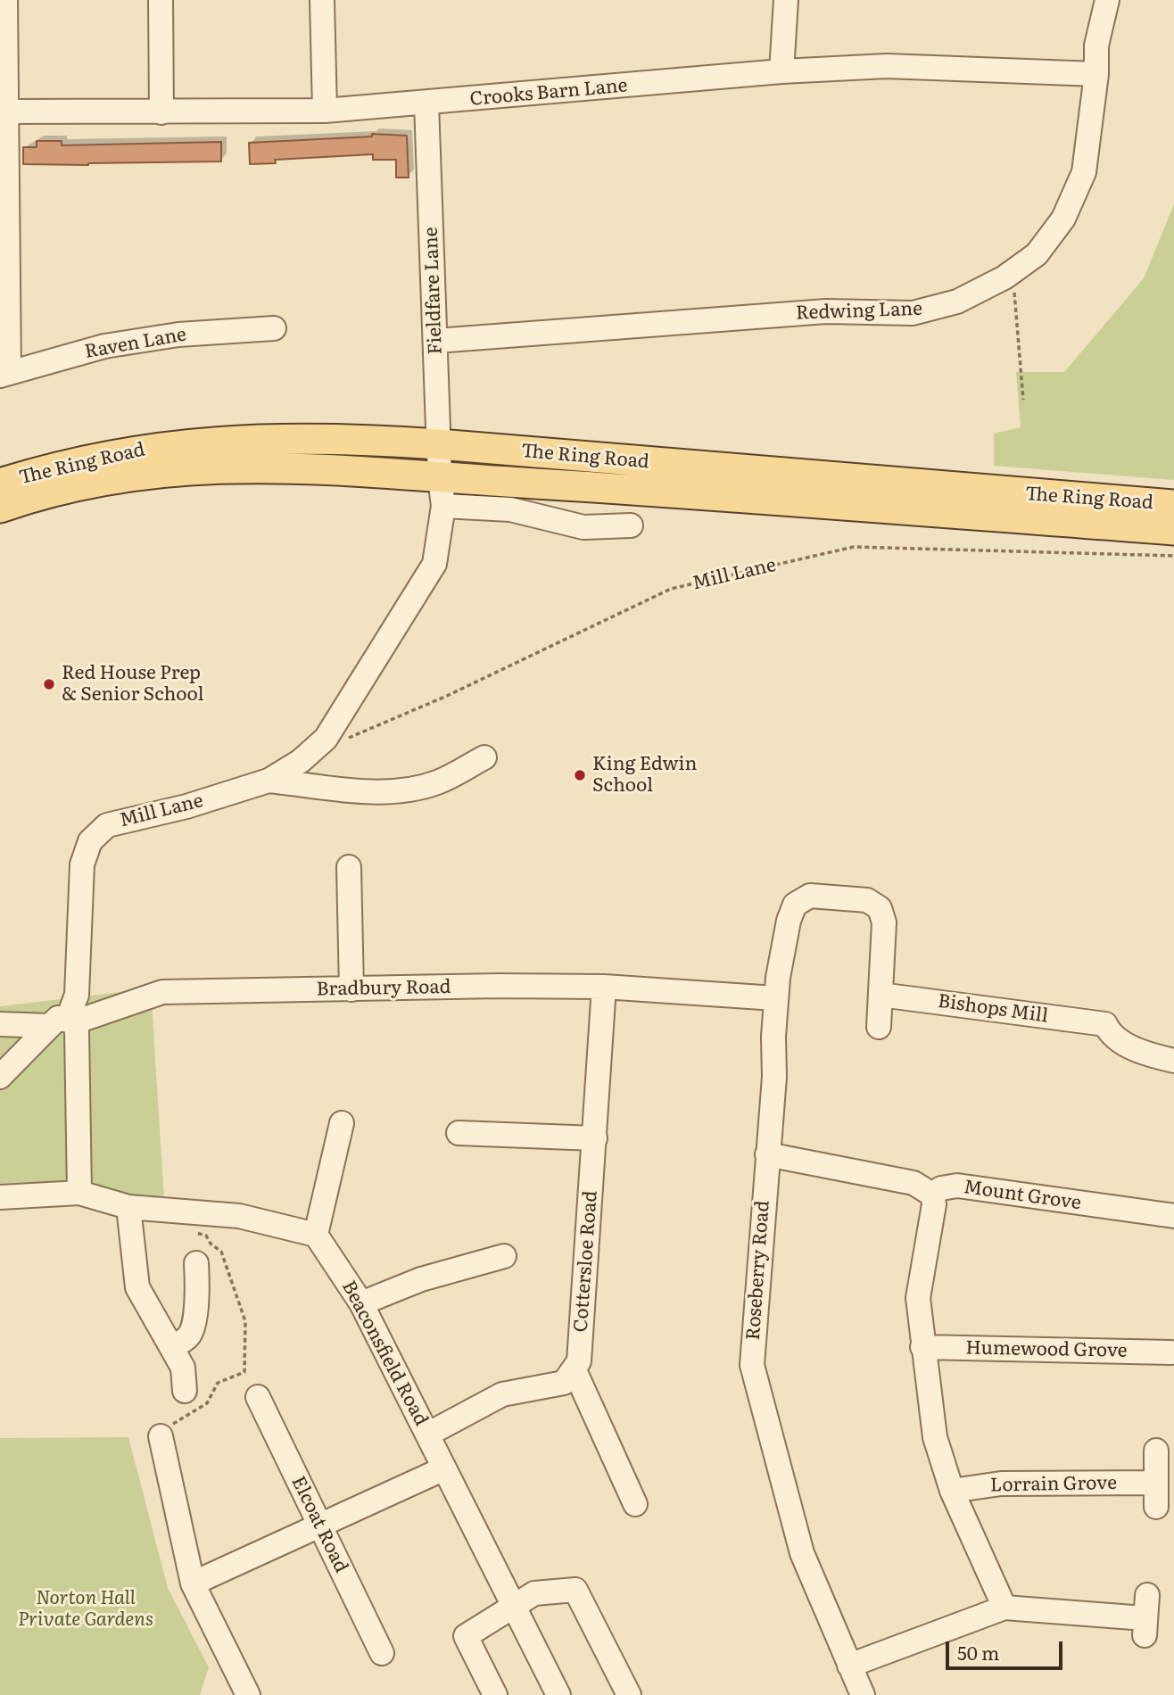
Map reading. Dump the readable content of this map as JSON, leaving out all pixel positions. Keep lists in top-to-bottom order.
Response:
{
  "streets": {
    "main road": ["The Ring Road"],
    "street": [
      "Crooks Barn Lane",
      "Fieldfare Lane",
      "Redwing Lane",
      "Raven Lane",
      "Mill Lane",
      "Bradbury Road",
      "Bishops Mill",
      "Mount Grove",
      "Cottersloe Road",
      "Roseberry Road",
      "Humewood Grove",
      "Beaconsfield Road",
      "Lorrain Grove",
      "Elcoat Road"
    ]
  },
  "crossings": [
    ["Crooks Barn Lane", "Fieldfare Lane"],
    ["Crooks Barn Lane", "Redwing Lane"],
    ["Fieldfare Lane", "Redwing Lane"],
    ["Fieldfare Lane", "The Ring Road"],
    ["Fieldfare Lane", "Mill Lane"],
    ["Mill Lane", "Bradbury Road"],
    ["Bradbury Road", "Cottersloe Road"],
    ["Bradbury Road", "Roseberry Road"],
    ["Bishops Mill", "Roseberry Road"]
  ],
  "parks": ["Norton Hall Private Gardens"],
  "places": ["Red House Prep & Senior School", "King Edwin School"],
  "scale_bar": "50 m"
}
